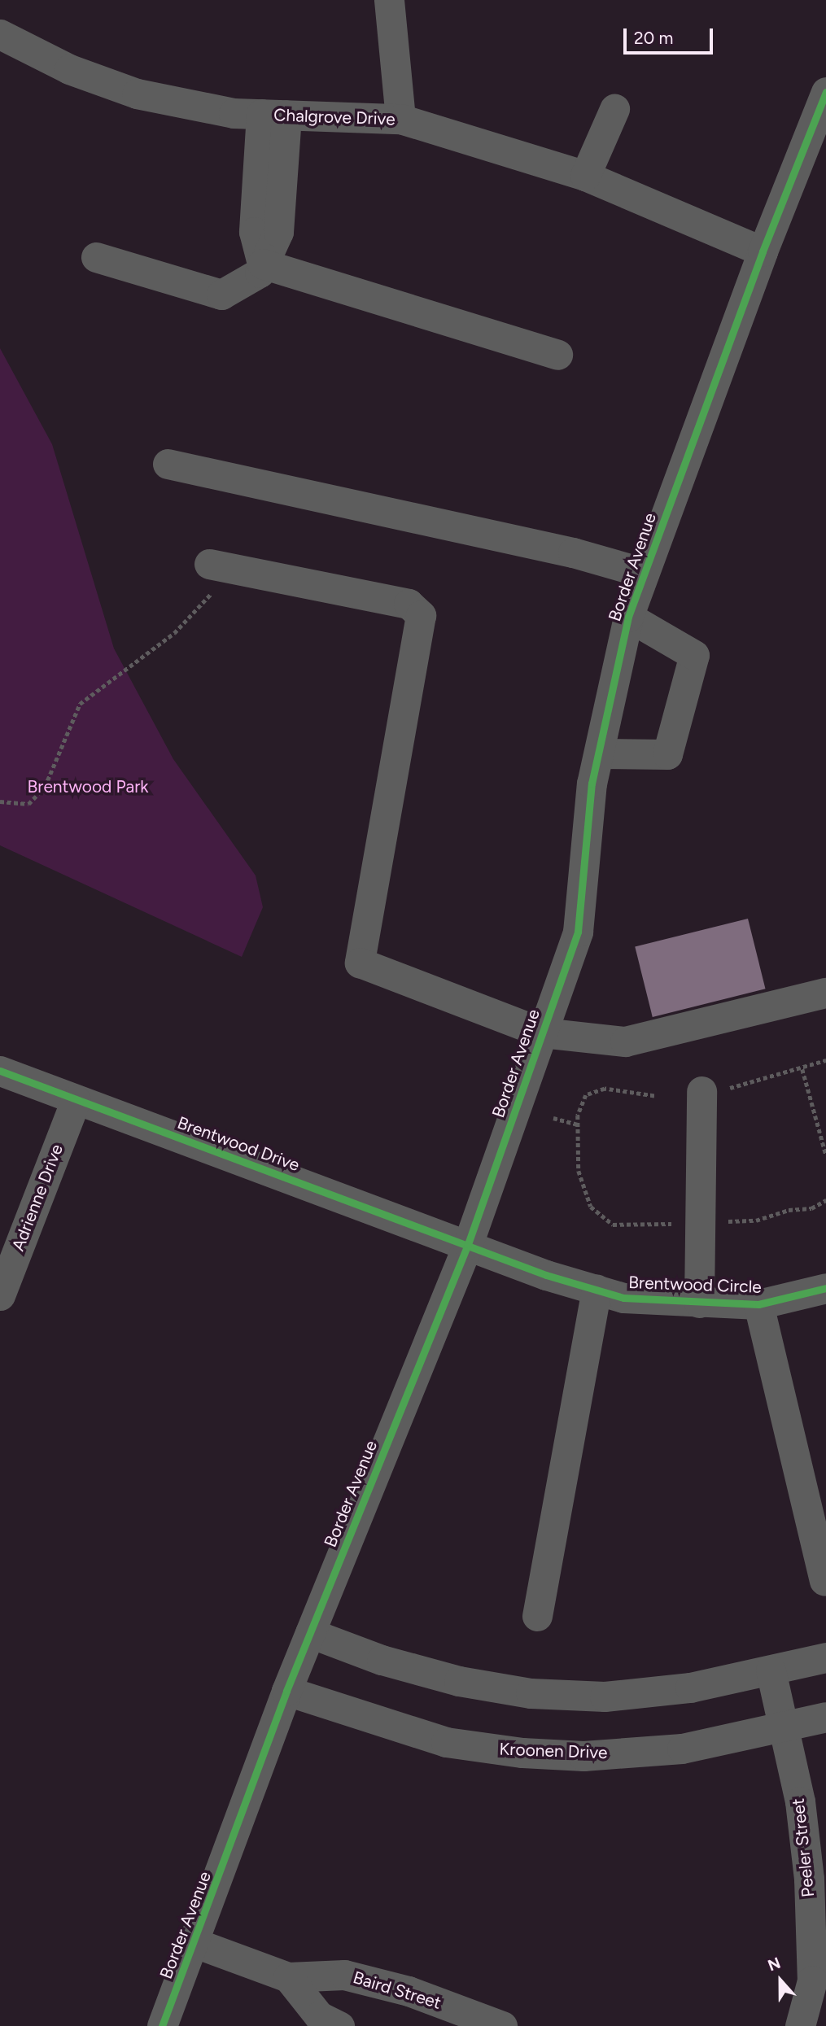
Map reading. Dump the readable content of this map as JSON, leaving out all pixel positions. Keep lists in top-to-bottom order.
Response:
{
  "streets": {
    "street": [
      "Chalgrove Drive",
      "Border Avenue",
      "Brentwood Drive",
      "Adrienne Drive",
      "Brentwood Circle",
      "Kroonen Drive",
      "Peeler Street",
      "Baird Street"
    ]
  },
  "crossings": [
    ["Chalgrove Drive", "Border Avenue"],
    ["Border Avenue", "Brentwood Drive"],
    ["Border Avenue", "Brentwood Circle"],
    ["Border Avenue", "Kroonen Drive"],
    ["Border Avenue", "Baird Street"],
    ["Brentwood Drive", "Adrienne Drive"],
    ["Brentwood Drive", "Brentwood Circle"],
    ["Kroonen Drive", "Peeler Street"]
  ],
  "parks": ["Brentwood Park"],
  "scale_bar": "20 m",
  "north": "top"
}
